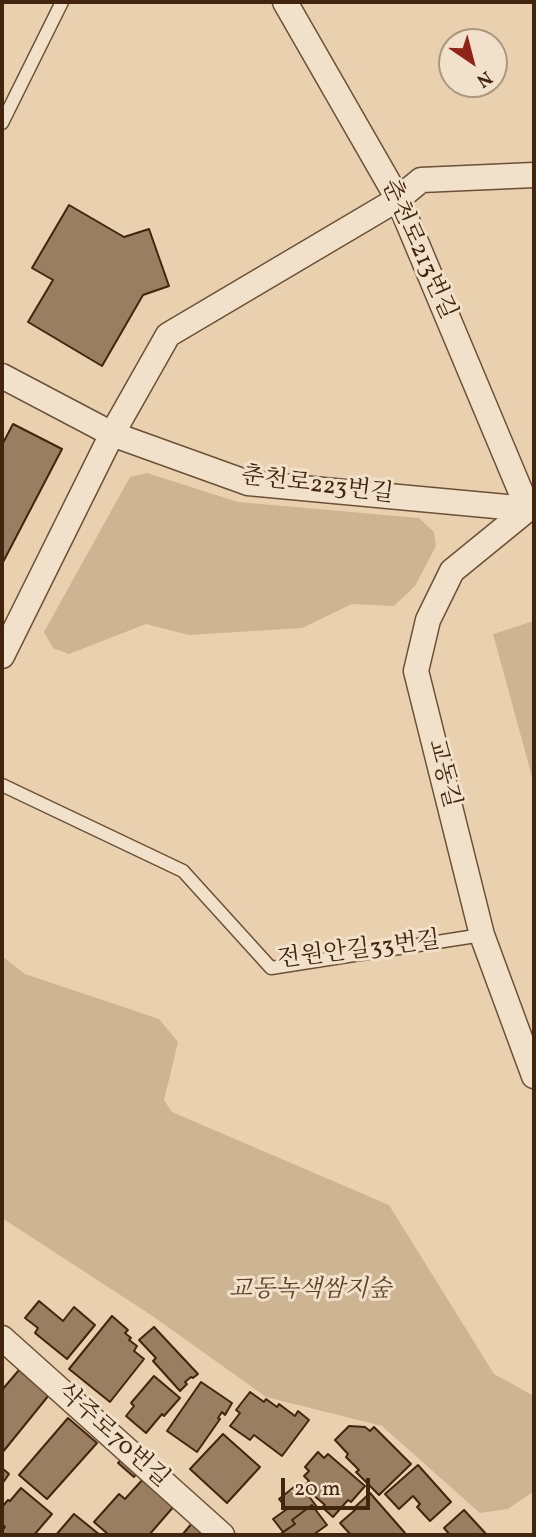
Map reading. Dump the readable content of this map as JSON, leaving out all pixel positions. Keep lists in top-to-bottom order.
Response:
{
  "streets": {
    "street": [
      "춘천로213번길",
      "춘천로223번길",
      "교동길",
      "삭주로70번길"
    ],
    "lane": ["전원안길33번길"]
  },
  "crossings": [
    ["춘천로213번길", "춘천로223번길"],
    ["춘천로213번길", "교동길"],
    ["춘천로223번길", "교동길"],
    ["교동길", "전원안길33번길"]
  ],
  "parks": ["교동녹색쌈지숲"],
  "scale_bar": "20 m",
  "north": "bottom right"
}
